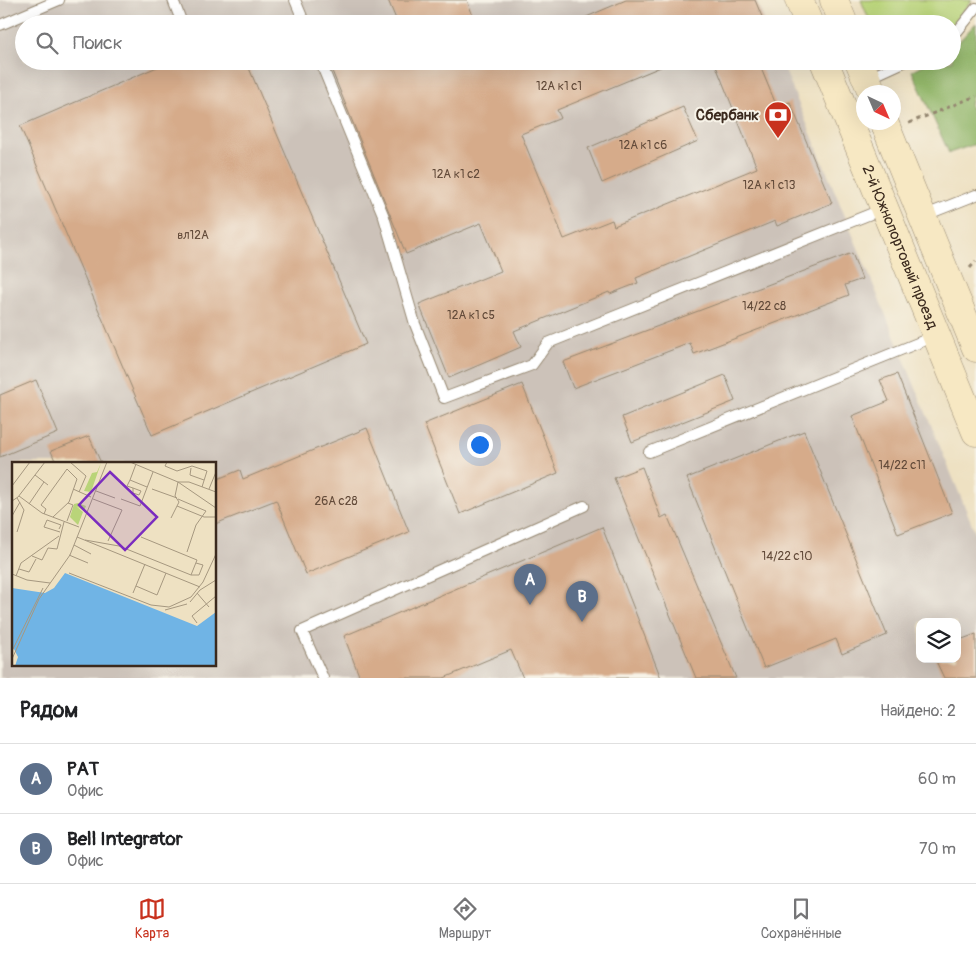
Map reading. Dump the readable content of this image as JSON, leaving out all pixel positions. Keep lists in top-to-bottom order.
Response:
{
  "streets": {
    "main road": ["2-й Южнопортовый проезд"]
  },
  "places": {
    "bank": ["Сбербанк"]
  },
  "house_numbers": [
    "12А к1 с1",
    "12А к1 с6",
    "12А к1 с2",
    "12А к1 с13",
    "вл12А",
    "14/22 с8",
    "12А к1 с5",
    "14/22 с11",
    "26А с28",
    "14/22 с10"
  ],
  "north": "bottom right",
  "page": {
    "search": "Поиск",
    "pins": ["A", "B"],
    "heading": ["Рядом", "Найдено: 2"],
    "list": [
      {
        "mark": "A",
        "name": "РАТ",
        "note": "Офис",
        "value": "60 m"
      },
      {
        "mark": "B",
        "name": "Bell Integrator",
        "note": "Офис",
        "value": "70 m"
      }
    ],
    "nav": ["Карта", "Маршрут", "Сохранённые"]
  }
}
